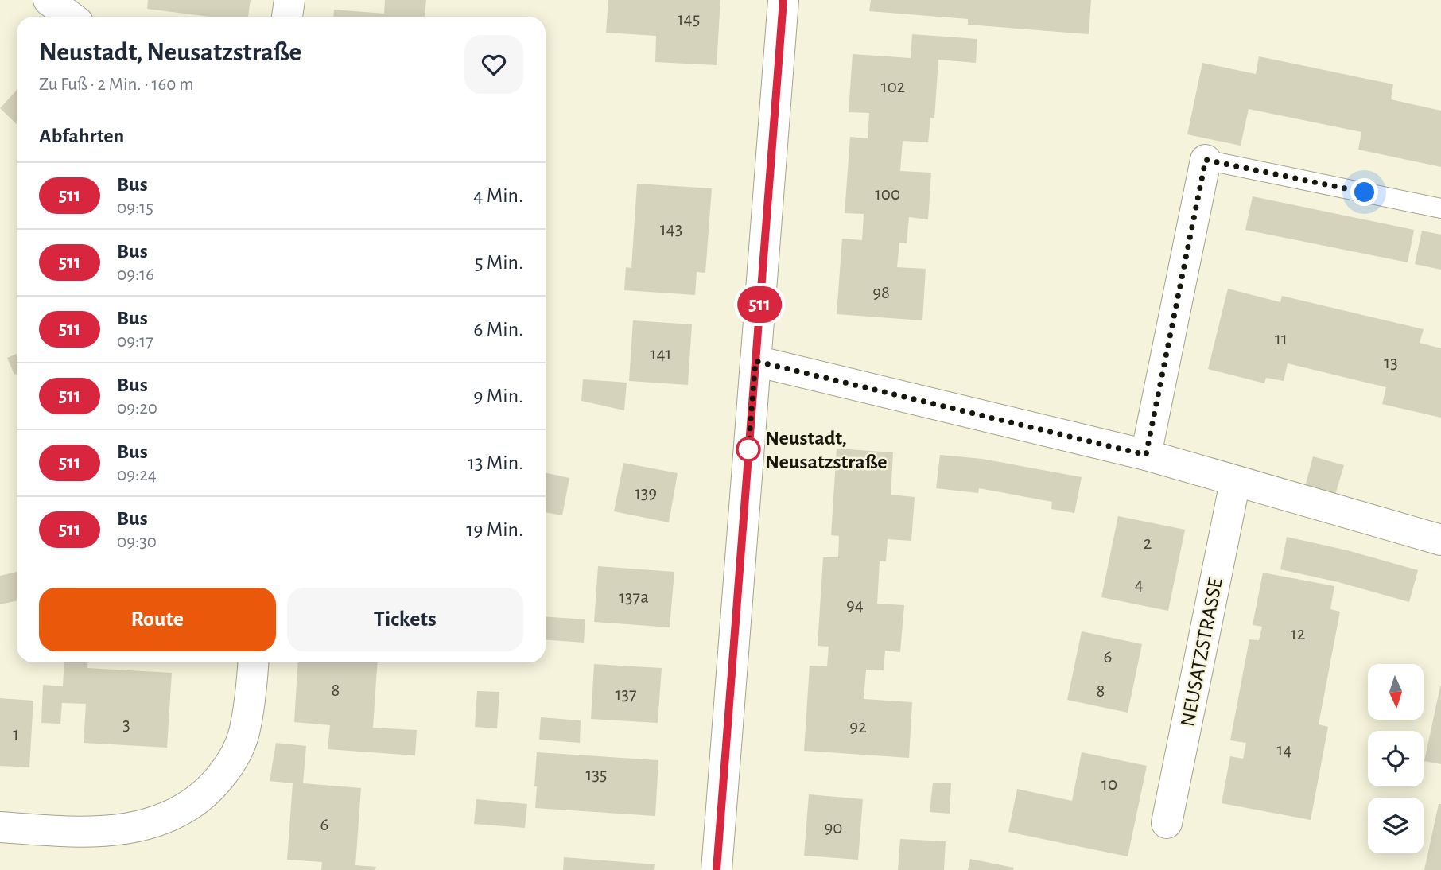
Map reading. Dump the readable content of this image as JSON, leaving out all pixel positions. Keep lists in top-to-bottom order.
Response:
{
  "streets": {
    "street": ["NEUSATZSTRASSE"]
  },
  "places": ["Neustadt, Neusatzstraße"],
  "lines": ["bus line 511"],
  "house_numbers": [
    "145",
    "102",
    "100",
    "143",
    "98",
    "11",
    "141",
    "13",
    "139",
    "2",
    "4",
    "137a",
    "94",
    "12",
    "6",
    "8",
    "8",
    "137",
    "3",
    "92",
    "1",
    "14",
    "135",
    "10",
    "6",
    "90"
  ],
  "north": "bottom",
  "page": {
    "on_map": "511",
    "heading": [
      ["Neustadt, Neusatzstraße", "Zu Fuß · 2 Min. · 160 m"],
      "Abfahrten"
    ],
    "list": [
      {
        "mark": "511",
        "name": "Bus",
        "note": "09:15",
        "value": "4 Min."
      },
      {
        "mark": "511",
        "name": "Bus",
        "note": "09:16",
        "value": "5 Min."
      },
      {
        "mark": "511",
        "name": "Bus",
        "note": "09:17",
        "value": "6 Min."
      },
      {
        "mark": "511",
        "name": "Bus",
        "note": "09:20",
        "value": "9 Min."
      },
      {
        "mark": "511",
        "name": "Bus",
        "note": "09:24",
        "value": "13 Min."
      },
      {
        "mark": "511",
        "name": "Bus",
        "note": "09:30",
        "value": "19 Min."
      }
    ],
    "buttons": ["Route", "Tickets"]
  }
}
